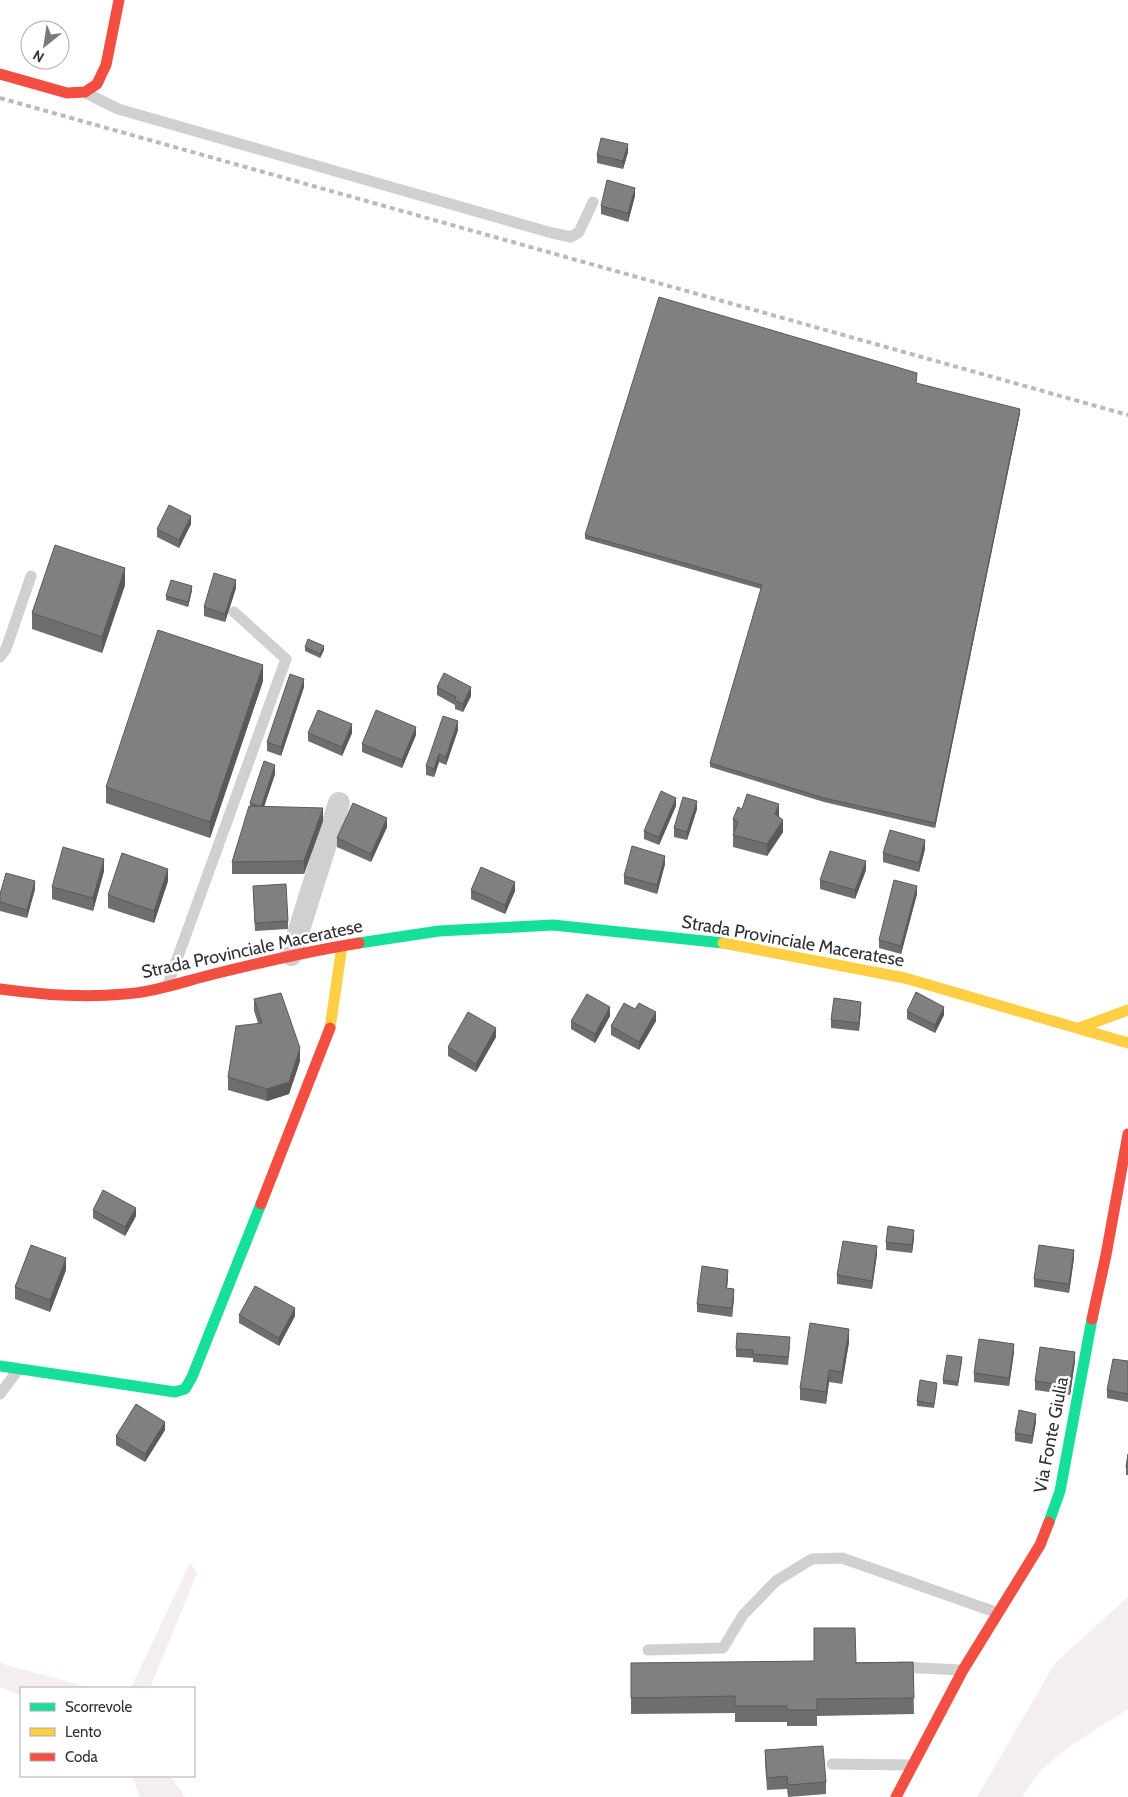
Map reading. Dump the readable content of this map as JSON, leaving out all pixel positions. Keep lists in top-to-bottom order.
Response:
{
  "streets": {
    "street": ["Strada Provinciale Maceratese", "Via Fonte Giulia"]
  },
  "legend": ["Scorrevole", "Lento", "Coda"],
  "north": "bottom left"
}
